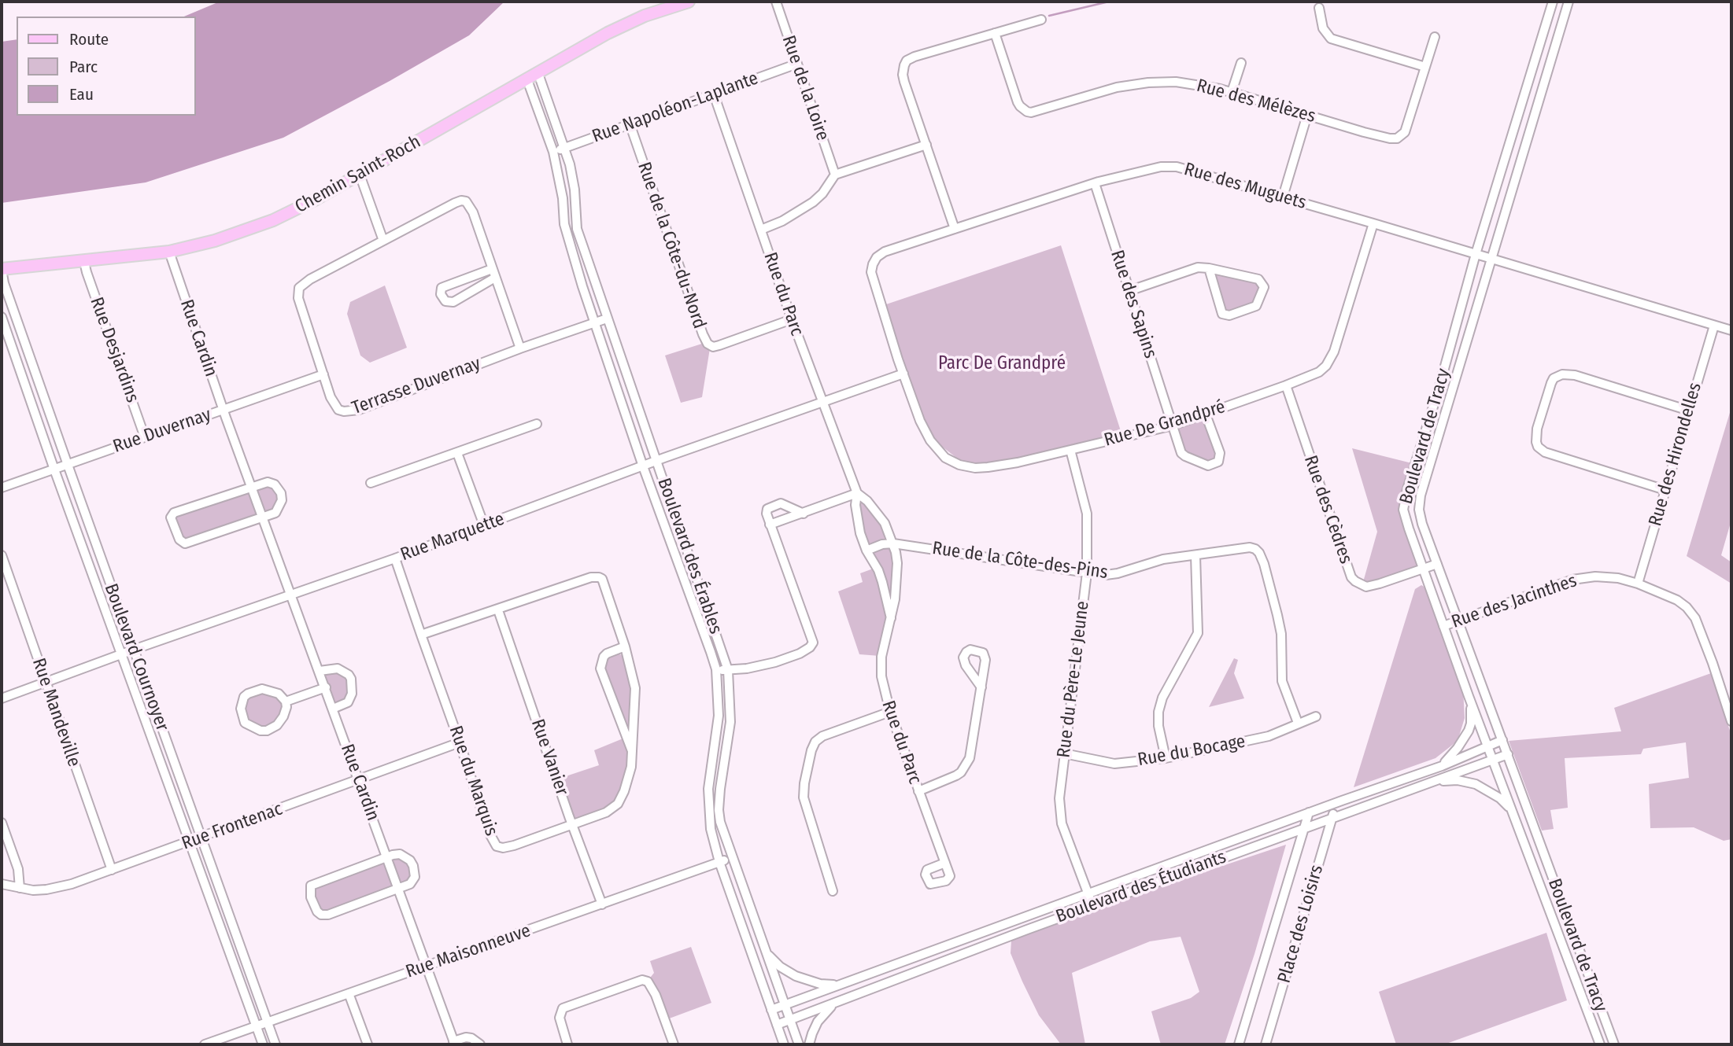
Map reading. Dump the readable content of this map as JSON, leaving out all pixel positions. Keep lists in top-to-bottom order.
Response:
{
  "streets": {
    "main road": ["Chemin Saint-Roch"],
    "street": [
      "Rue de la Loire",
      "Rue des Mélèzes",
      "Rue Napoléon-Laplante",
      "Rue des Muguets",
      "Rue de la Côte-du-Nord",
      "Rue du Parc",
      "Rue des Sapins",
      "Rue Cardin",
      "Rue Desjardins",
      "Terrasse Duvernay",
      "Rue De Grandpré",
      "Rue Duvernay",
      "Boulevard de Tracy",
      "Rue des Hirondelles",
      "Rue des Cèdres",
      "Rue Marquette",
      "Boulevard des Érables",
      "Rue de la Côte-des-Pins",
      "Rue des Jacinthes",
      "Boulevard Cournoyer",
      "Rue du Père-Le Jeune",
      "Rue Mandeville",
      "Rue du Bocage",
      "Rue Vanier",
      "Rue du Marquis",
      "Rue Frontenac",
      "Boulevard des Étudiants",
      "Place des Loisirs",
      "Rue Maisonneuve"
    ]
  },
  "crossings": [
    ["Rue de la Loire", "Rue Napoléon-Laplante"],
    ["Rue Napoléon-Laplante", "Rue de la Côte-du-Nord"],
    ["Rue Napoléon-Laplante", "Rue du Parc"],
    ["Rue Napoléon-Laplante", "Boulevard des Érables"],
    ["Chemin Saint-Roch", "Rue Cardin"],
    ["Chemin Saint-Roch", "Rue Desjardins"],
    ["Chemin Saint-Roch", "Boulevard des Érables"],
    ["Chemin Saint-Roch", "Boulevard Cournoyer"],
    ["Rue des Muguets", "Rue des Sapins"],
    ["Rue des Muguets", "Rue De Grandpré"],
    ["Rue des Muguets", "Boulevard de Tracy"],
    ["Rue des Muguets", "Rue des Hirondelles"],
    ["Rue des Muguets", "Rue Marquette"],
    ["Rue de la Côte-du-Nord", "Rue du Parc"],
    ["Rue du Parc", "Rue Marquette"],
    ["Rue du Parc", "Rue de la Côte-des-Pins"],
    ["Rue des Sapins", "Rue De Grandpré"],
    ["Rue Cardin", "Rue Duvernay"],
    ["Rue Cardin", "Rue Marquette"],
    ["Rue Cardin", "Rue Frontenac"],
    ["Rue Cardin", "Rue Maisonneuve"],
    ["Rue Desjardins", "Rue Duvernay"],
    ["Terrasse Duvernay", "Rue Duvernay"],
    ["Terrasse Duvernay", "Boulevard des Érables"],
    ["Rue De Grandpré", "Rue des Cèdres"],
    ["Rue De Grandpré", "Rue Marquette"],
    ["Rue De Grandpré", "Rue du Père-Le Jeune"],
    ["Rue Duvernay", "Boulevard Cournoyer"],
    ["Boulevard de Tracy", "Rue des Cèdres"],
    ["Boulevard de Tracy", "Rue des Jacinthes"],
    ["Boulevard de Tracy", "Boulevard des Étudiants"],
    ["Rue des Hirondelles", "Rue des Jacinthes"],
    ["Rue Marquette", "Boulevard des Érables"],
    ["Rue Marquette", "Boulevard Cournoyer"],
    ["Rue Marquette", "Rue Mandeville"],
    ["Rue Marquette", "Rue du Marquis"],
    ["Boulevard des Érables", "Boulevard des Étudiants"],
    ["Boulevard des Érables", "Rue Maisonneuve"],
    ["Rue de la Côte-des-Pins", "Rue du Père-Le Jeune"],
    ["Rue de la Côte-des-Pins", "Rue du Bocage"],
    ["Boulevard Cournoyer", "Rue Frontenac"],
    ["Boulevard Cournoyer", "Rue Maisonneuve"],
    ["Rue du Père-Le Jeune", "Rue du Bocage"],
    ["Rue du Père-Le Jeune", "Boulevard des Étudiants"],
    ["Rue Mandeville", "Rue Frontenac"],
    ["Rue Vanier", "Rue du Marquis"],
    ["Rue Vanier", "Rue Maisonneuve"],
    ["Rue du Marquis", "Rue Frontenac"],
    ["Boulevard des Étudiants", "Place des Loisirs"]
  ],
  "parks": ["Parc De Grandpré"],
  "legend": ["Route", "Parc", "Eau"]
}
